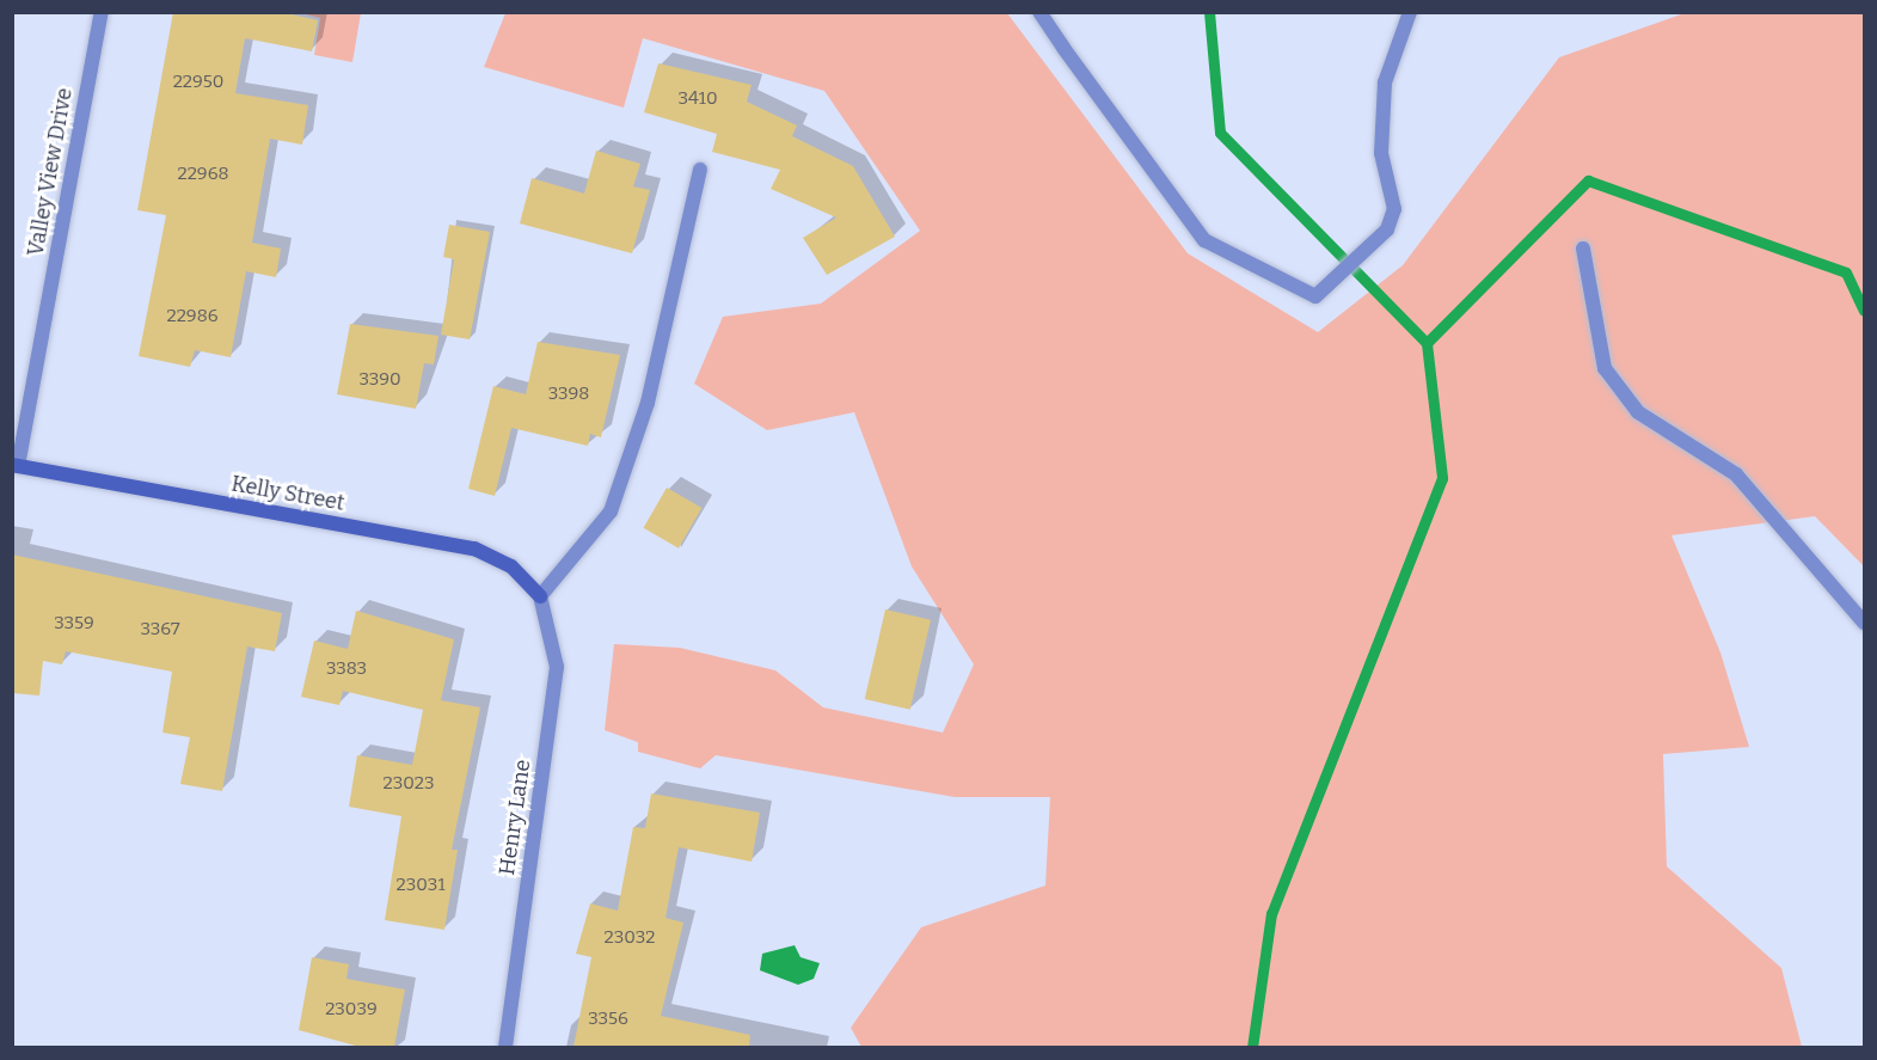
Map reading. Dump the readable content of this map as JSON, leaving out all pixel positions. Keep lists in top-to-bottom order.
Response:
{
  "streets": {
    "street": ["Valley View Drive", "Kelly Street", "Henry Lane"]
  },
  "crossings": [
    ["Valley View Drive", "Kelly Street"],
    ["Kelly Street", "Henry Lane"]
  ],
  "house_numbers": [
    "22950",
    "3410",
    "22968",
    "22986",
    "3390",
    "3398",
    "3359",
    "3367",
    "3383",
    "23023",
    "23031",
    "23032",
    "23039",
    "3356"
  ]
}
